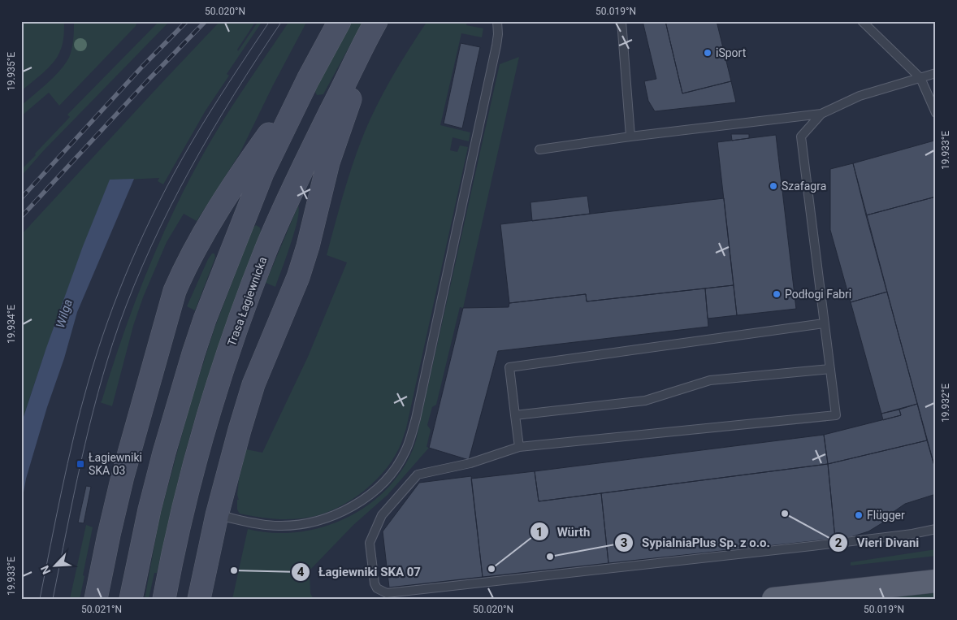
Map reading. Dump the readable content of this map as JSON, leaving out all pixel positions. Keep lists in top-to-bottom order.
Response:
{
  "streets": {
    "main road": ["Trasa Łagiewnicka"]
  },
  "water": ["Wilga"],
  "places": {
    "other": [
      "iSport",
      "Szafagra",
      "Podłogi Fabri",
      "Vieri Divani",
      "Flügger",
      "SypialniaPlus Sp. z o.o.",
      "Würth",
      "Łagiewniki SKA 07"
    ],
    "transit": ["Łagiewniki SKA 03"]
  },
  "north": "bottom left",
  "coordinates": [
    "50.020°N",
    "50.019°N",
    "19.935°E",
    "19.933°E",
    "19.934°E",
    "19.932°E",
    "50.021°N"
  ]
}
